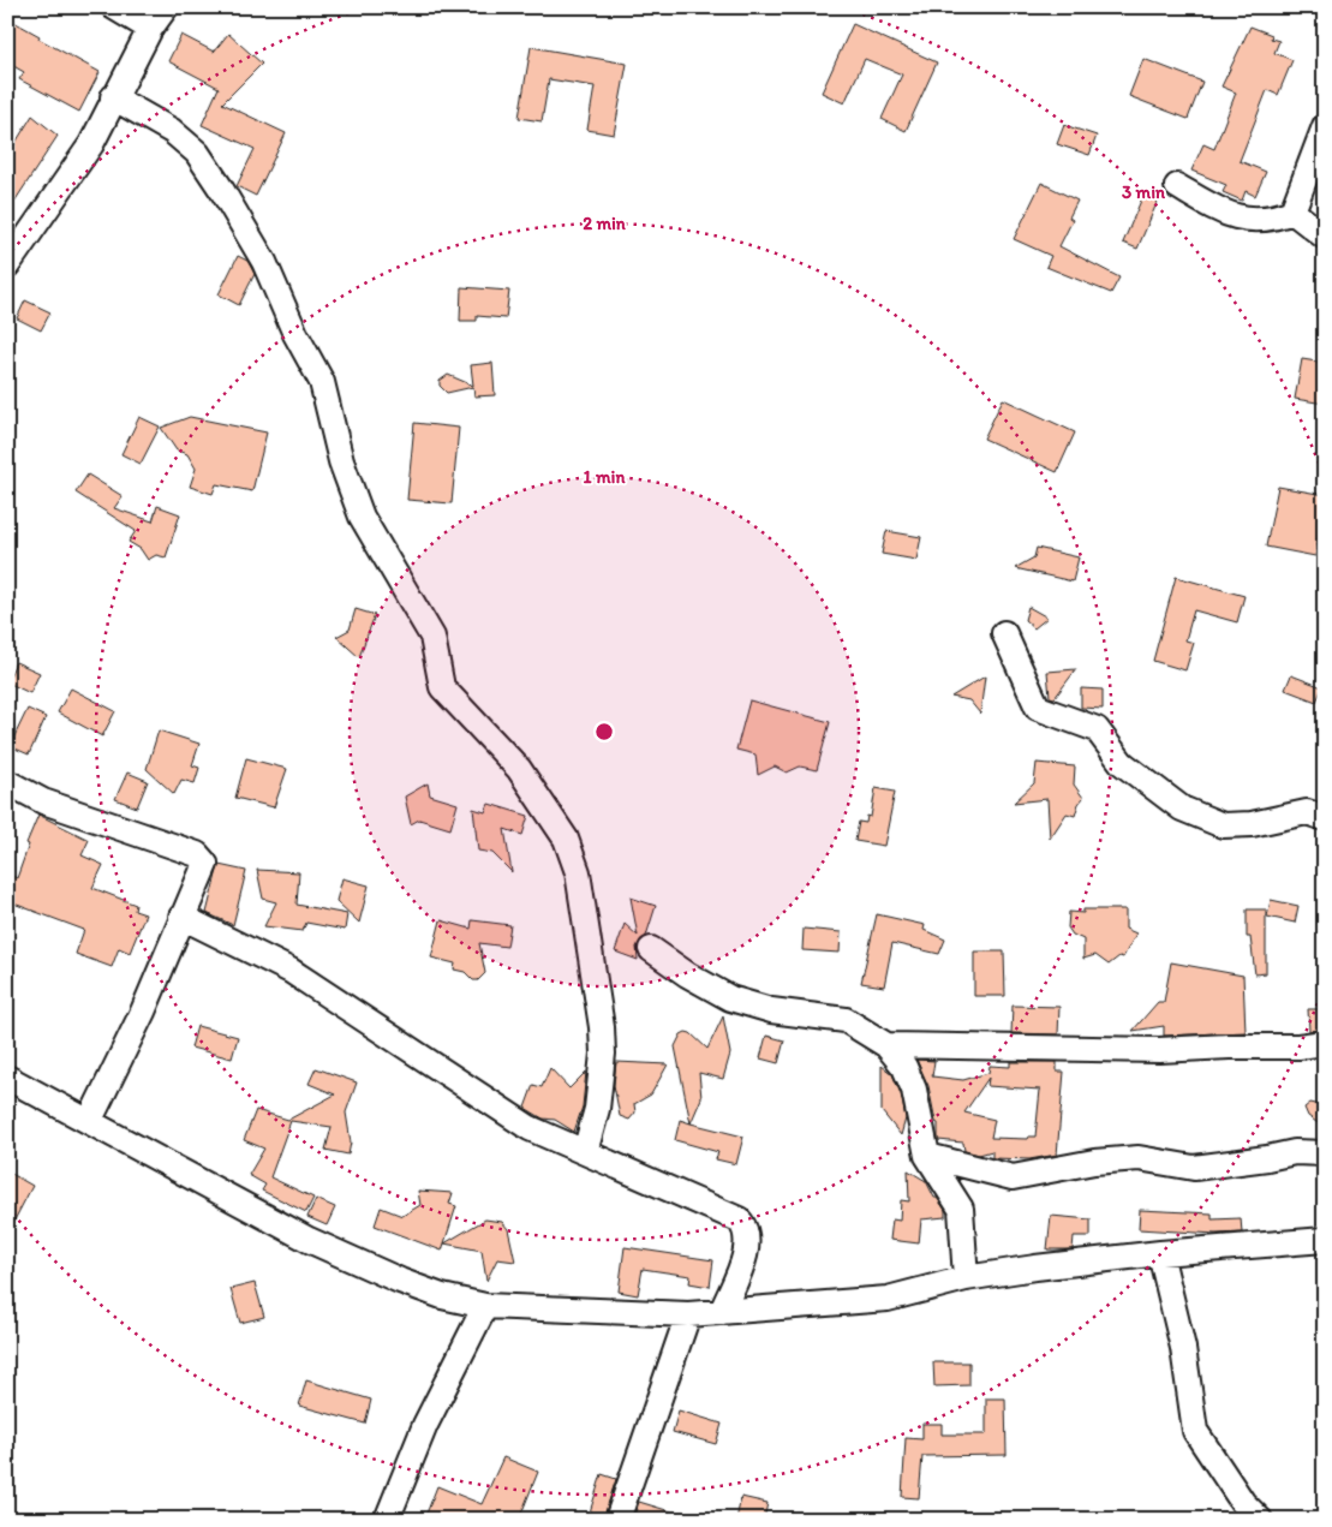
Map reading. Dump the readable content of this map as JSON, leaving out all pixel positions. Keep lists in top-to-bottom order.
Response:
{
  "rings": ["3 min", "2 min", "1 min"]
}
